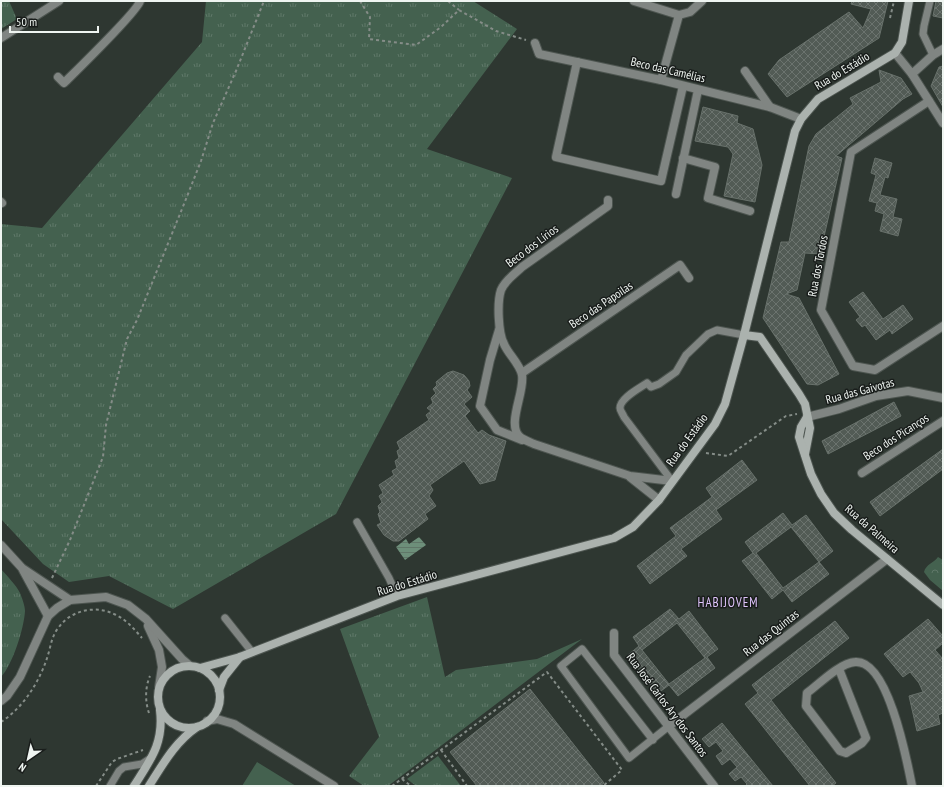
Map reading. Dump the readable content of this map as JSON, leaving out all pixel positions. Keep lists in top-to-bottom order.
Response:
{
  "streets": {
    "street": [
      "Beco das Camélias",
      "Rua do Estádio",
      "Beco dos Lírios",
      "Rua dos Tordos",
      "Beco das Papoilas",
      "Rua das Gaivotas",
      "Beco dos Picanços",
      "Rua da Palmeira",
      "Rua das Quintas",
      "Rua José Carlos Ary dos Santos"
    ]
  },
  "crossings": [
    ["Beco das Camélias", "Rua do Estádio"],
    ["Rua do Estádio", "Rua da Palmeira"],
    ["Rua das Gaivotas", "Rua da Palmeira"],
    ["Rua da Palmeira", "Rua das Quintas"],
    ["Rua das Quintas", "Rua José Carlos Ary dos Santos"]
  ],
  "districts": ["HABIJOVEM"],
  "scale_bar": "50 m",
  "north": "bottom left"
}
